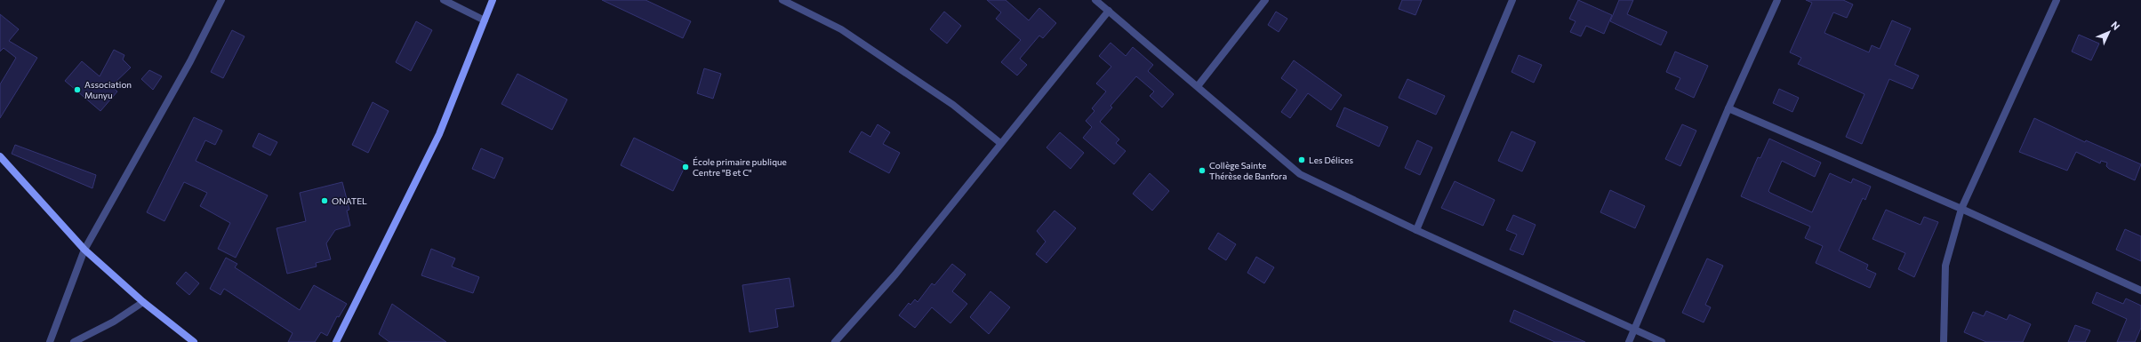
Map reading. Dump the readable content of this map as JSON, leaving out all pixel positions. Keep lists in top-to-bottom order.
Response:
{
  "places": [
    "Association Munyu",
    "Les Délices",
    "École primaire publique Centre \"B et C\"",
    "Collège Sainte Thérèse de Banfora",
    "ONATEL"
  ],
  "north": "top right"
}
